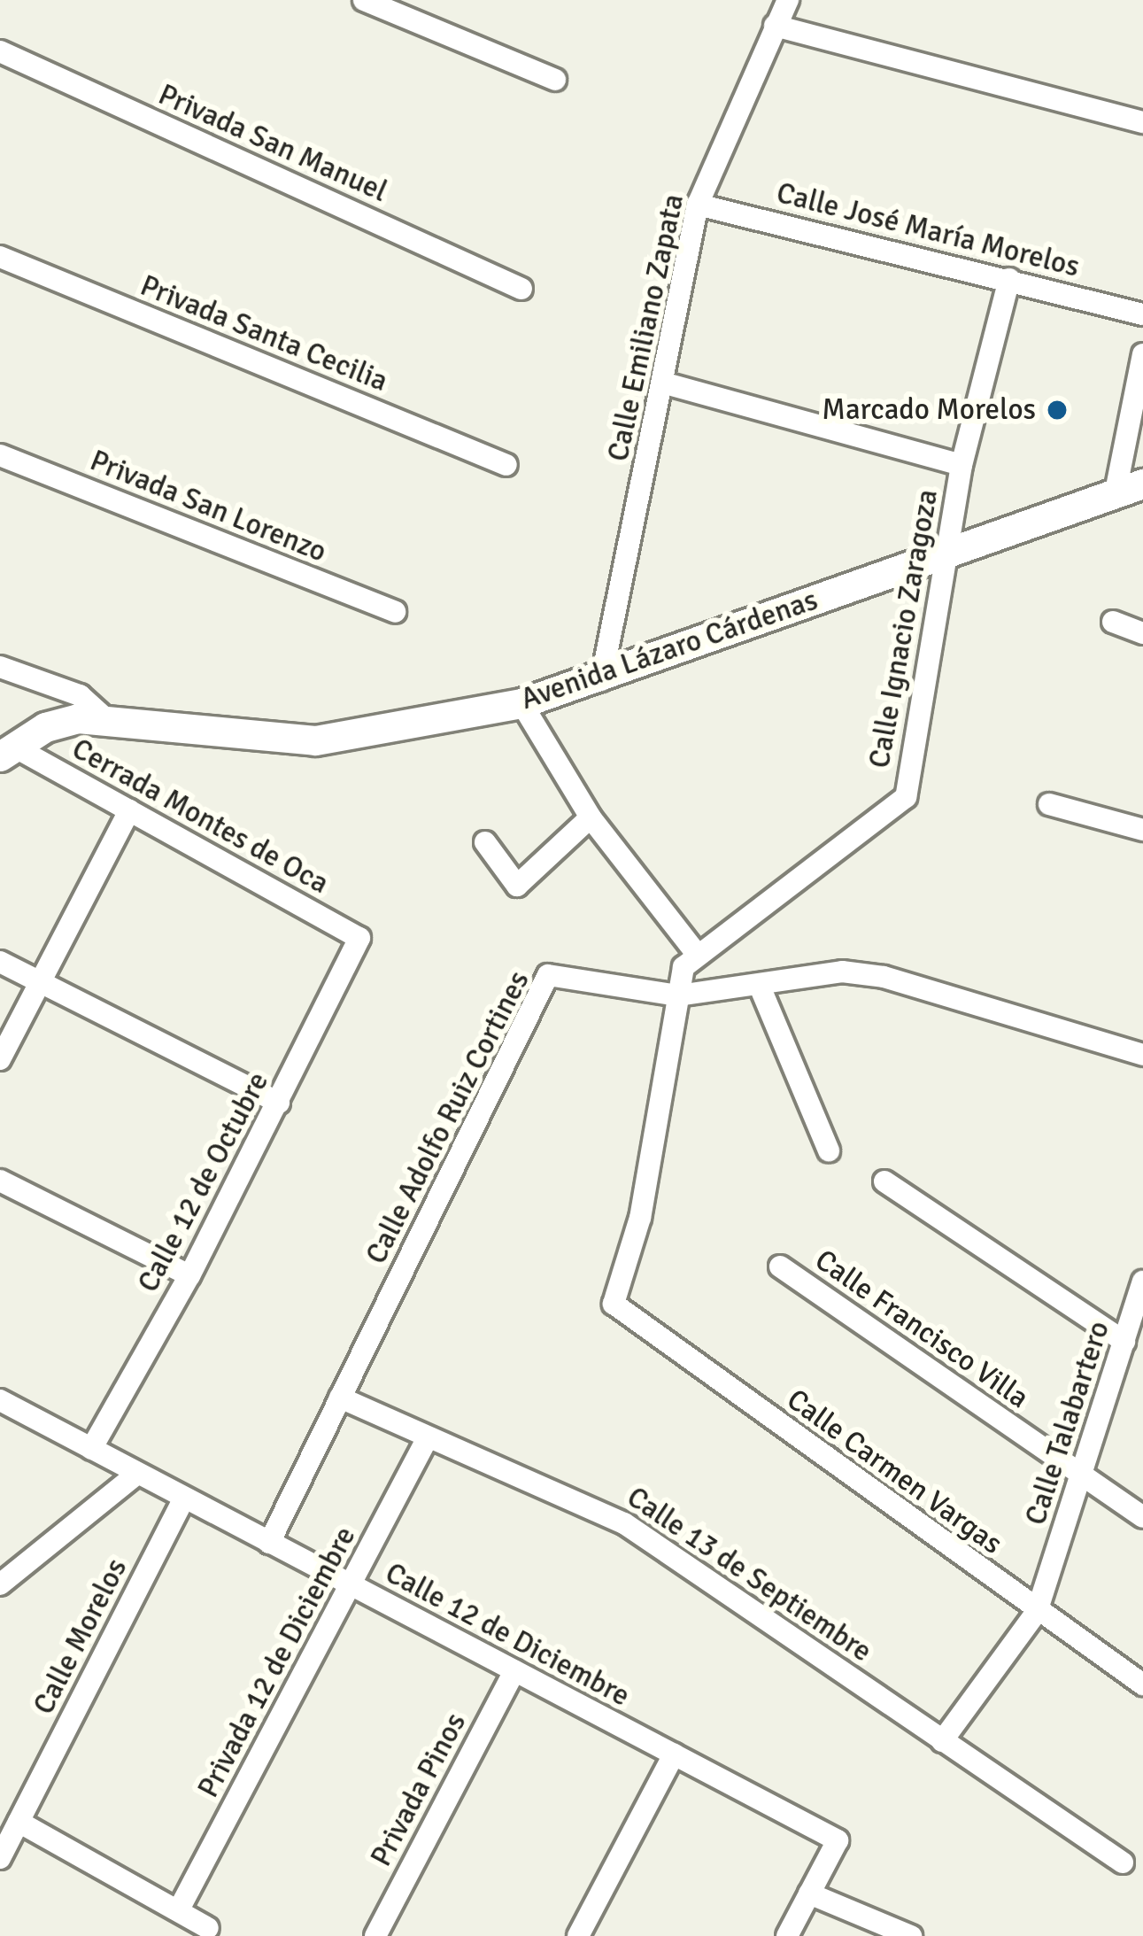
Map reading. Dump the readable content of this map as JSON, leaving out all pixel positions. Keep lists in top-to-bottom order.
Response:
{
  "streets": {
    "street": [
      "Privada San Manuel",
      "Calle José María Morelos",
      "Calle Emiliano Zapata",
      "Privada Santa Cecilia",
      "Privada San Lorenzo",
      "Calle Ignacio Zaragoza",
      "Avenida Lázaro Cárdenas",
      "Cerrada Montes de Oca",
      "Calle Adolfo Ruiz Cortines",
      "Calle 12 de Octubre",
      "Calle Francisco Villa",
      "Calle Talabartero",
      "Calle Carmen Vargas",
      "Calle 13 de Septiembre",
      "Calle 12 de Diciembre",
      "Calle Morelos",
      "Privada 12 de Diciembre",
      "Privada Pinos"
    ]
  },
  "crossings": [
    ["Calle José María Morelos", "Calle Emiliano Zapata"],
    ["Calle José María Morelos", "Calle Ignacio Zaragoza"],
    ["Calle Emiliano Zapata", "Avenida Lázaro Cárdenas"],
    ["Calle Ignacio Zaragoza", "Avenida Lázaro Cárdenas"],
    ["Calle Ignacio Zaragoza", "Calle Adolfo Ruiz Cortines"],
    ["Calle Ignacio Zaragoza", "Calle Carmen Vargas"],
    ["Avenida Lázaro Cárdenas", "Cerrada Montes de Oca"],
    ["Cerrada Montes de Oca", "Calle 12 de Octubre"],
    ["Calle Adolfo Ruiz Cortines", "Calle 13 de Septiembre"],
    ["Calle Adolfo Ruiz Cortines", "Calle 12 de Diciembre"],
    ["Calle 12 de Octubre", "Calle 12 de Diciembre"],
    ["Calle Francisco Villa", "Calle Talabartero"],
    ["Calle Talabartero", "Calle Carmen Vargas"],
    ["Calle Talabartero", "Calle 13 de Septiembre"],
    ["Calle 13 de Septiembre", "Privada 12 de Diciembre"],
    ["Calle 12 de Diciembre", "Calle Morelos"],
    ["Calle 12 de Diciembre", "Privada 12 de Diciembre"],
    ["Calle 12 de Diciembre", "Privada Pinos"]
  ],
  "places": ["Marcado Morelos"]
}
